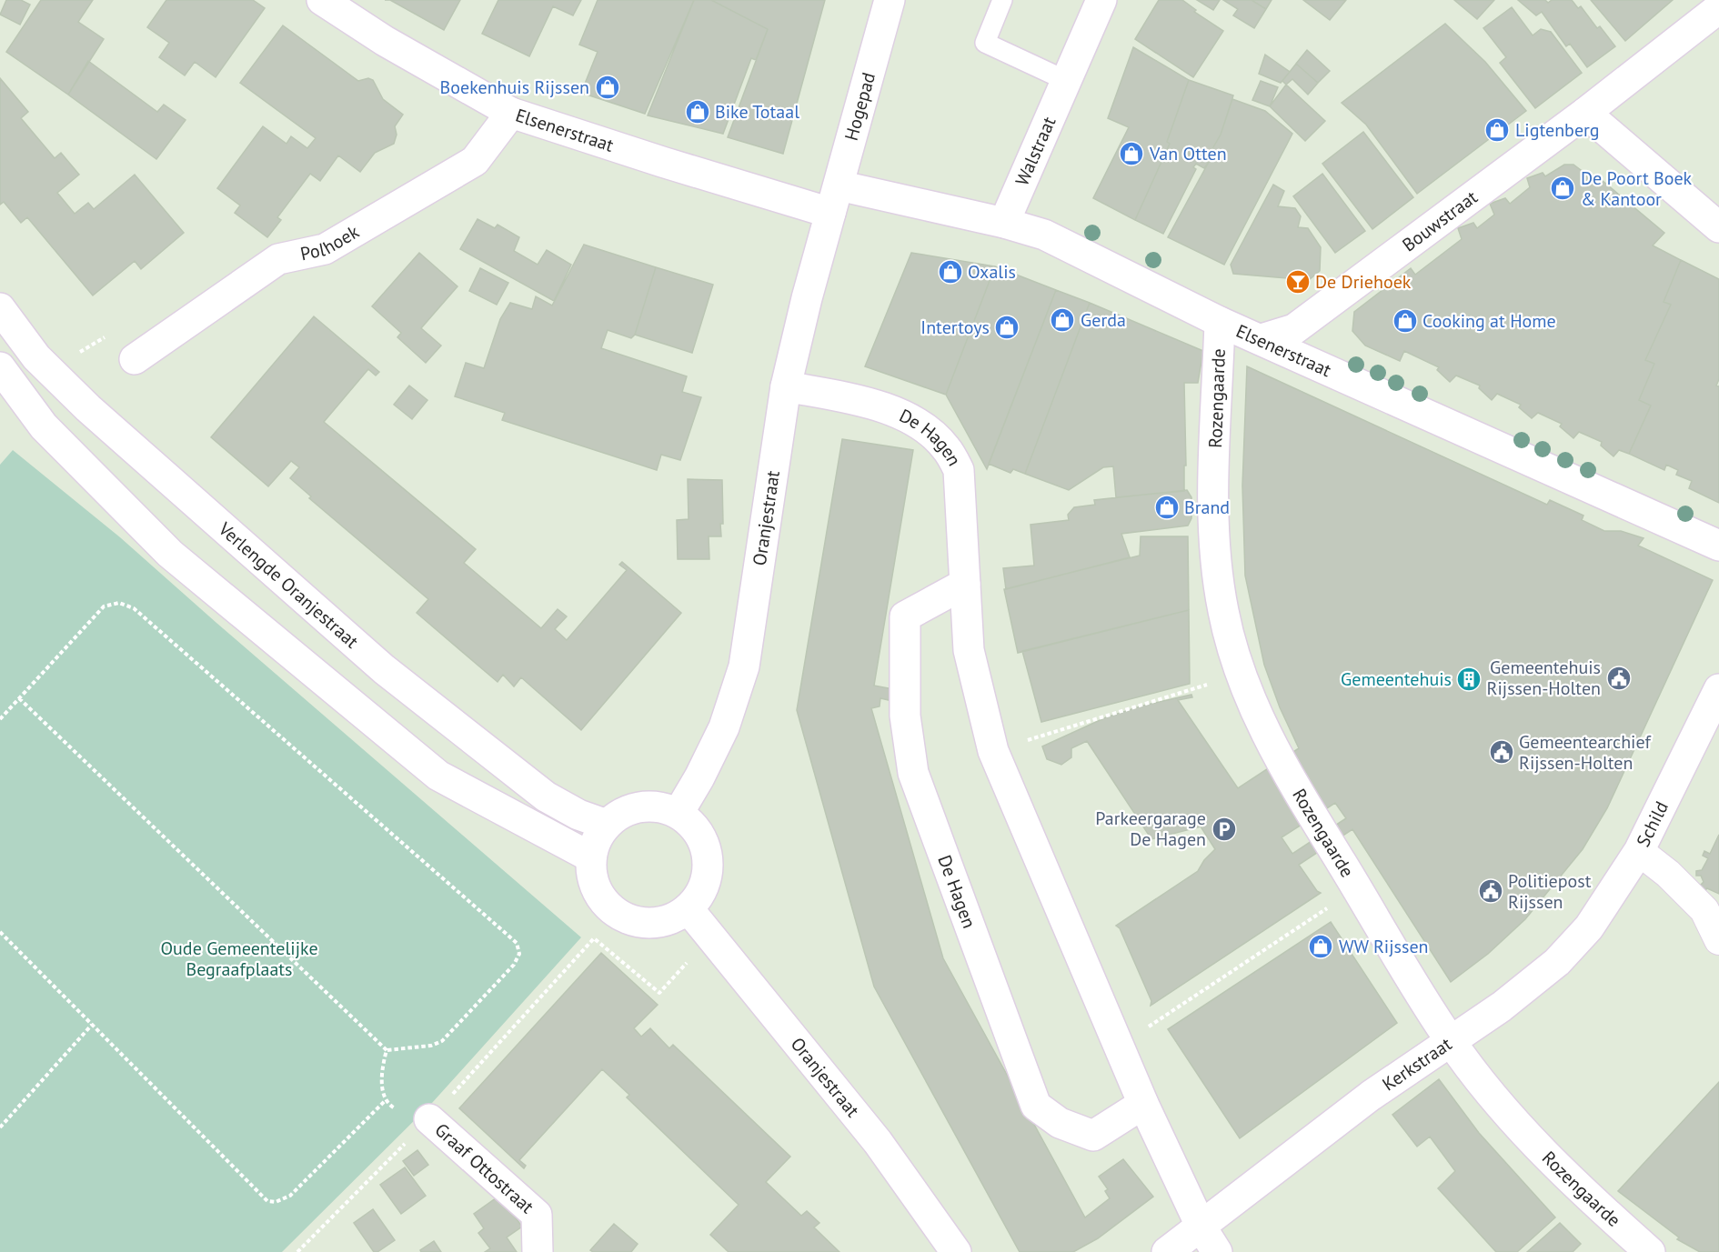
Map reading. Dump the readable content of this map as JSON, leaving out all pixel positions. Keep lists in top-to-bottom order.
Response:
{
  "streets": {
    "street": [
      "Hogepad",
      "Elsenerstraat",
      "Walstraat",
      "Bouwstraat",
      "Polhoek",
      "Rozengaarde",
      "De Hagen",
      "Oranjestraat",
      "Verlengde Oranjestraat",
      "Schild",
      "Kerkstraat",
      "Graaf Ottostraat"
    ]
  },
  "crossings": [
    ["Hogepad", "Elsenerstraat"],
    ["Hogepad", "Oranjestraat"],
    ["Elsenerstraat", "Walstraat"],
    ["Elsenerstraat", "Bouwstraat"],
    ["Elsenerstraat", "Polhoek"],
    ["Elsenerstraat", "Rozengaarde"],
    ["Elsenerstraat", "Oranjestraat"],
    ["Rozengaarde", "Kerkstraat"],
    ["De Hagen", "Oranjestraat"],
    ["De Hagen", "Kerkstraat"],
    ["Oranjestraat", "Verlengde Oranjestraat"],
    ["Schild", "Kerkstraat"]
  ],
  "parks": ["Oude Gemeentelijke Begraafplaats"],
  "places": {
    "shop": [
      "Boekenhuis Rijssen",
      "Bike Totaal",
      "Ligtenberg",
      "Van Otten",
      "De Poort Boek & Kantoor",
      "Oxalis",
      "Gerda",
      "Cooking at Home",
      "Intertoys",
      "Brand",
      "WW Rijssen"
    ],
    "bar": ["De Driehoek"],
    "public building": ["Gemeentehuis Rijssen-Holten", "Gemeentearchief Rijssen-Holten", "Politiepost Rijssen"],
    "building": ["Gemeentehuis"],
    "parking": ["Parkeergarage De Hagen"]
  }
}
